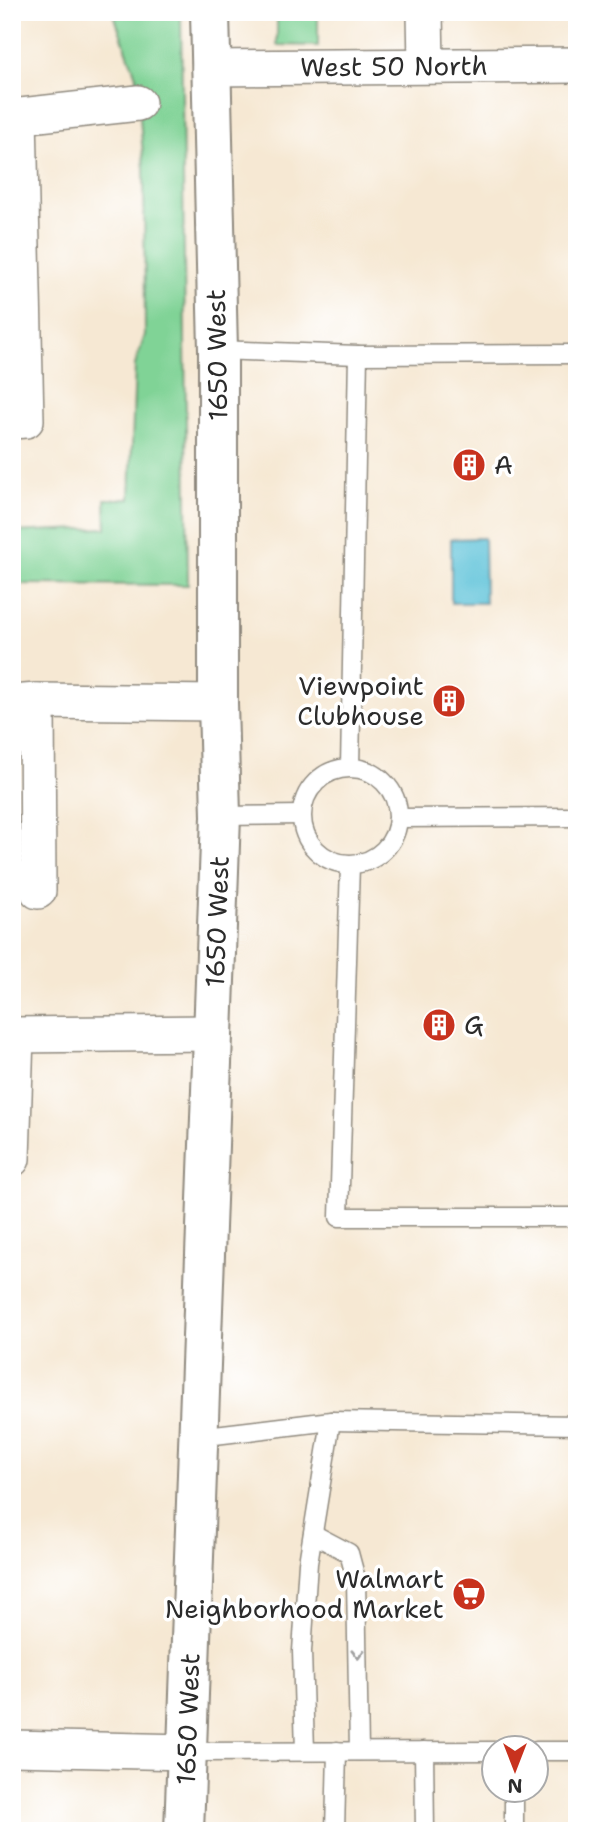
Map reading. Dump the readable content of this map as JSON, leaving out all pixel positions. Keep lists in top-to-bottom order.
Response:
{
  "streets": {
    "street": ["West 50 North", "1650 West"]
  },
  "crossings": [
    ["West 50 North", "1650 West"]
  ],
  "places": {
    "building": ["A", "Viewpoint Clubhouse", "G"],
    "supermarket": ["Walmart Neighborhood Market"]
  },
  "north": "bottom"
}
